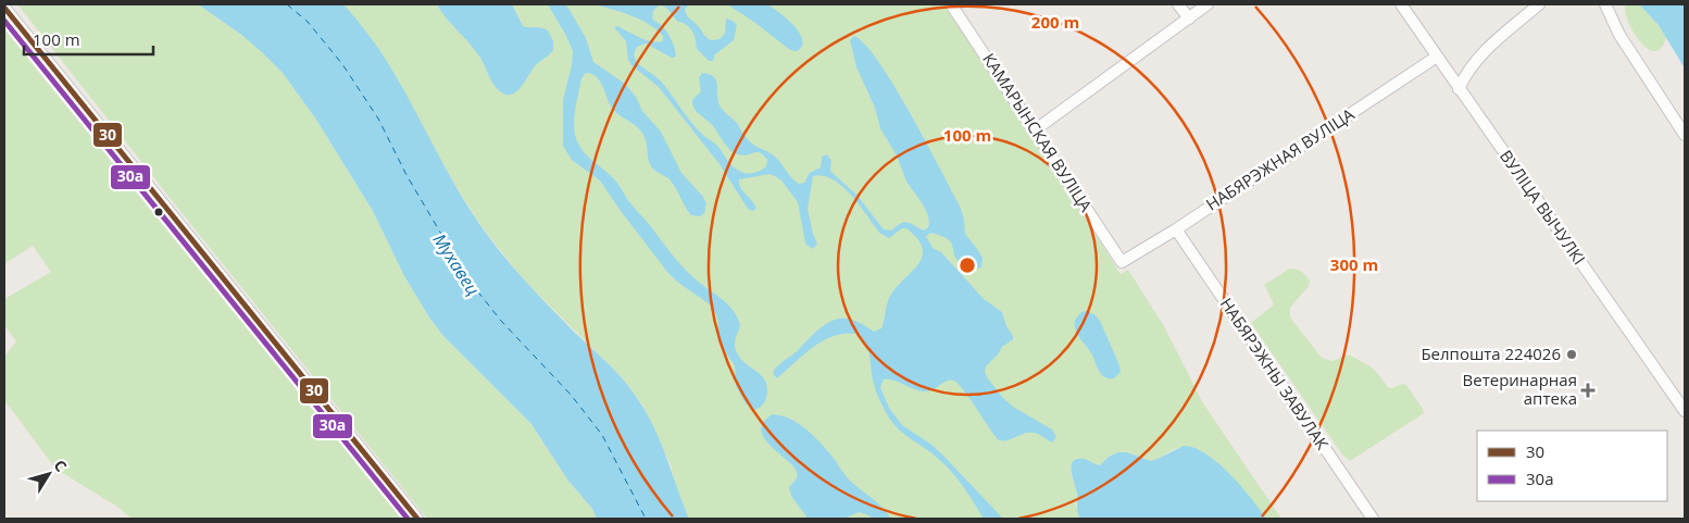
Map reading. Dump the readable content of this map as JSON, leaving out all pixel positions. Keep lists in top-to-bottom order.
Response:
{
  "streets": {
    "street": [
      "КАМАРЫНСКАЯ ВУЛІЦА",
      "НАБЯРЭЖНАЯ ВУЛІЦА",
      "ВУЛІЦА ВЫЧУЛКІ",
      "НАБЯРЭЖНЫ ЗАВУЛАК"
    ]
  },
  "crossings": [
    ["КАМАРЫНСКАЯ ВУЛІЦА", "НАБЯРЭЖНАЯ ВУЛІЦА"],
    ["НАБЯРЭЖНАЯ ВУЛІЦА", "ВУЛІЦА ВЫЧУЛКІ"],
    ["НАБЯРЭЖНАЯ ВУЛІЦА", "НАБЯРЭЖНЫ ЗАВУЛАК"]
  ],
  "water": ["Мухавец"],
  "places": {
    "other": ["Белпошта 224026"],
    "health": ["Ветеринарная аптека"]
  },
  "lines": ["transit line 30", "transit line 30а"],
  "legend": ["30", "30а"],
  "scale_bar": "100 m",
  "north": "top right",
  "rings": ["200 m", "100 m", "300 m"]
}
